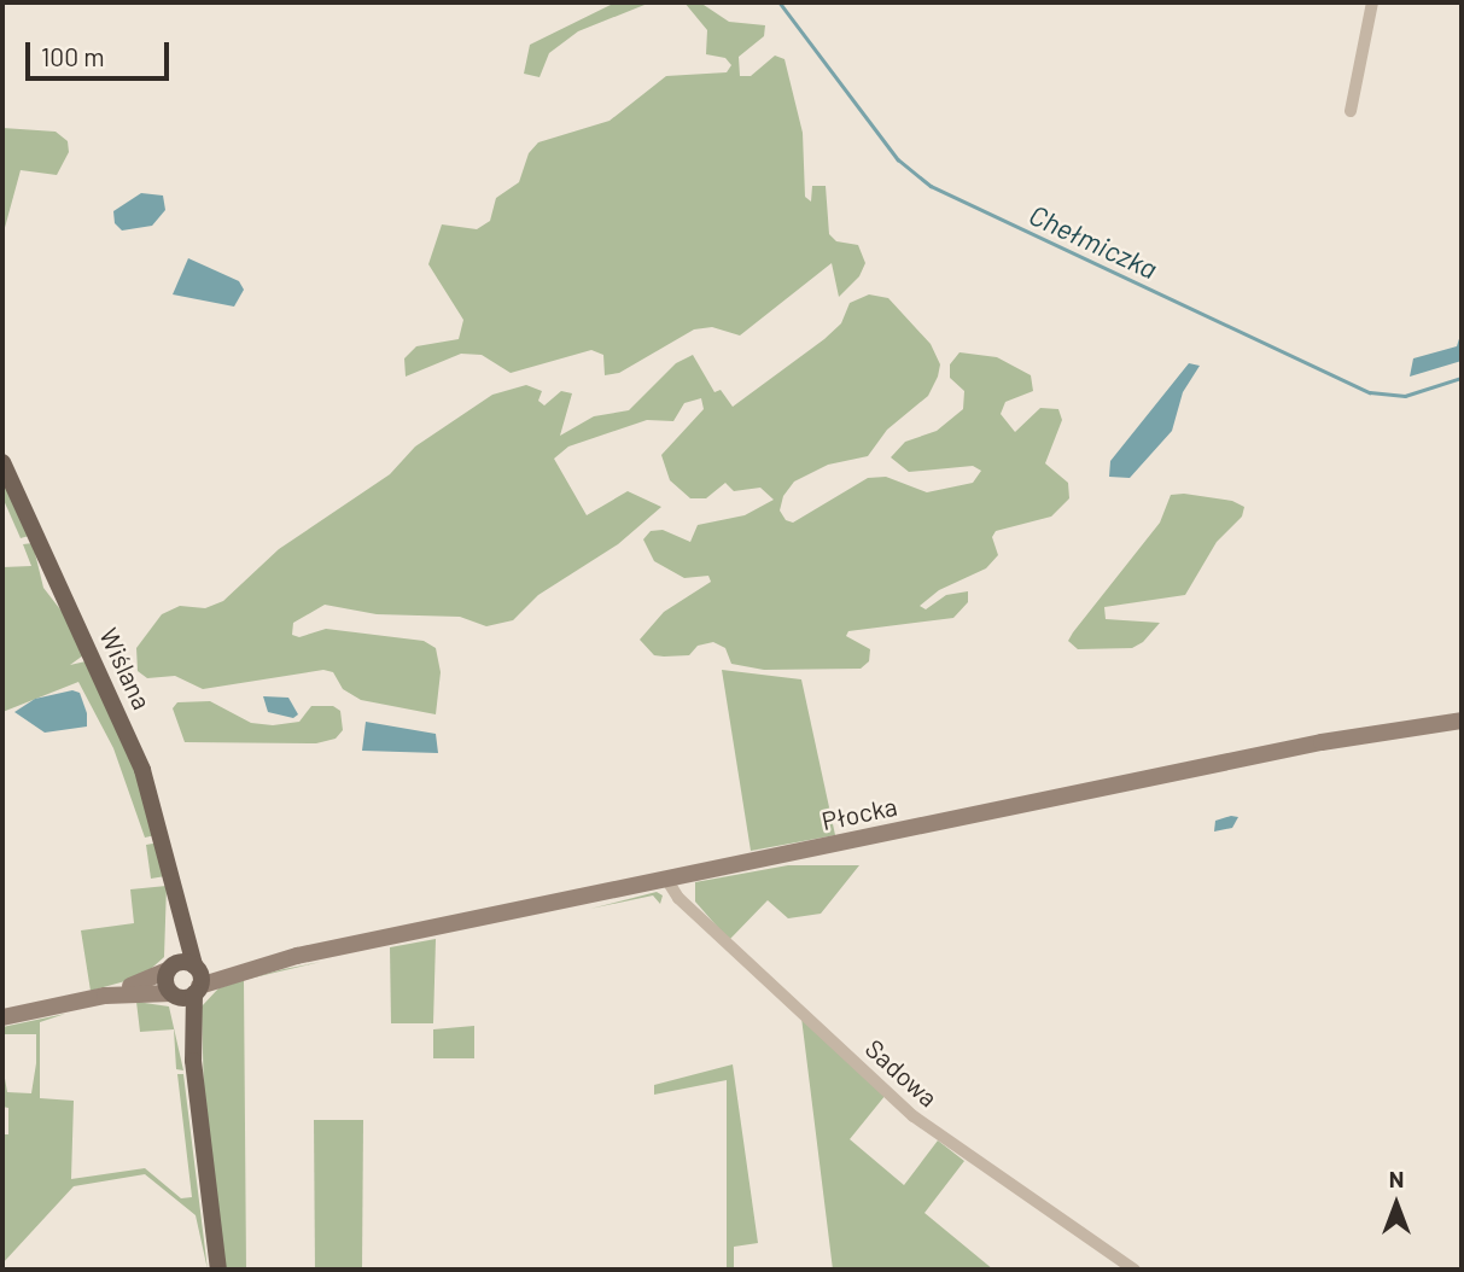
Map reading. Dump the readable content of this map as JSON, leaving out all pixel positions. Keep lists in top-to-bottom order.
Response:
{
  "streets": {
    "main road": ["Wiślana", "Płocka"],
    "street": ["Sadowa"]
  },
  "crossings": [
    ["Wiślana", "Płocka"],
    ["Płocka", "Sadowa"]
  ],
  "water": ["Chełmiczka"],
  "scale_bar": "100 m",
  "north": "top"
}
